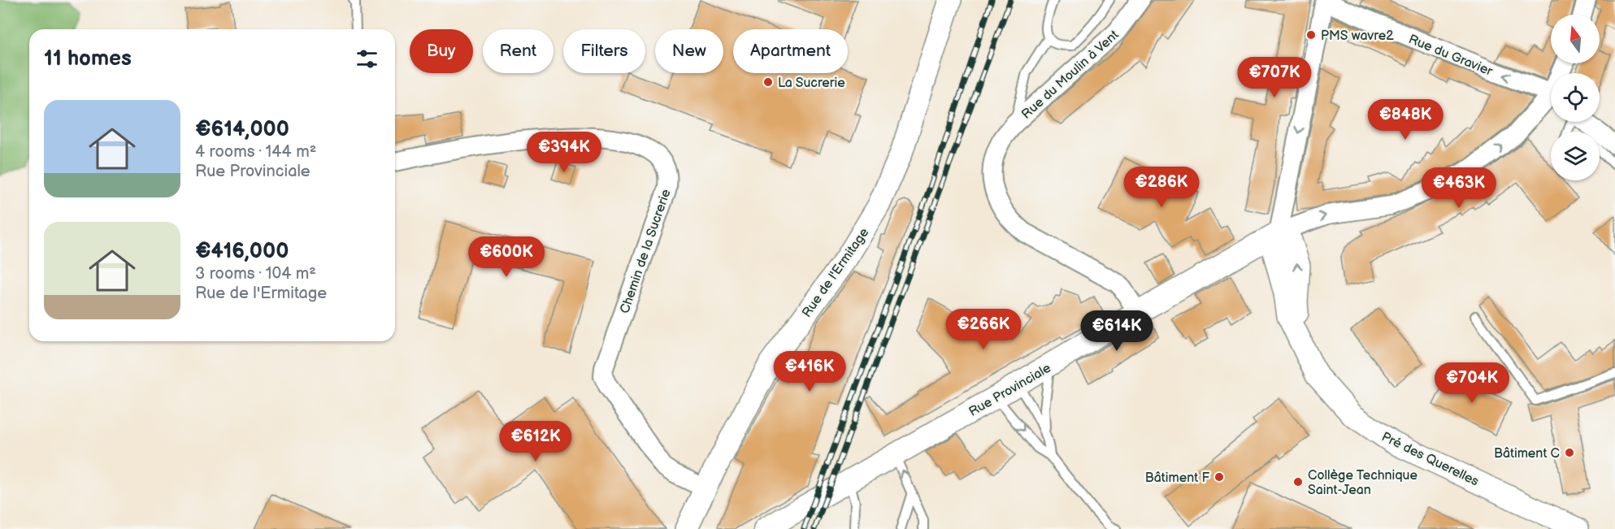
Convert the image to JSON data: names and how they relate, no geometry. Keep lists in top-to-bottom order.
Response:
{
  "streets": {
    "street": [
      "Rue du Gravier",
      "Rue du Moulin à Vent",
      "Chemin de la Sucrerie",
      "Rue de l'Ermitage",
      "Rue Provinciale",
      "Pré des Querelles"
    ]
  },
  "crossings": [
    ["Rue du Moulin à Vent", "Rue Provinciale"],
    ["Chemin de la Sucrerie", "Rue de l'Ermitage"],
    ["Rue Provinciale", "Pré des Querelles"]
  ],
  "one_way": ["Rue du Gravier"],
  "places": [
    "PMS wavre2",
    "La Sucrerie",
    "Bâtiment C",
    "Bâtiment F",
    "Collège Technique Saint-Jean"
  ],
  "north": "top",
  "page": {
    "chip": [
      "Buy",
      "Rent",
      "Filters",
      "New",
      "Apartment"
    ],
    "heading": "11 homes",
    "price": [
      "€707K",
      "€848K",
      "€394K",
      "€286K",
      "€463K",
      "€600K",
      "€266K",
      "€614K",
      "€416K",
      "€704K",
      "€612K"
    ],
    "list": [
      {
        "name": "€614,000",
        "note": "4 rooms · 144 m² · Rue Provinciale"
      },
      {
        "name": "€416,000",
        "note": "3 rooms · 104 m² · Rue de l'Ermitage"
      }
    ]
  }
}
